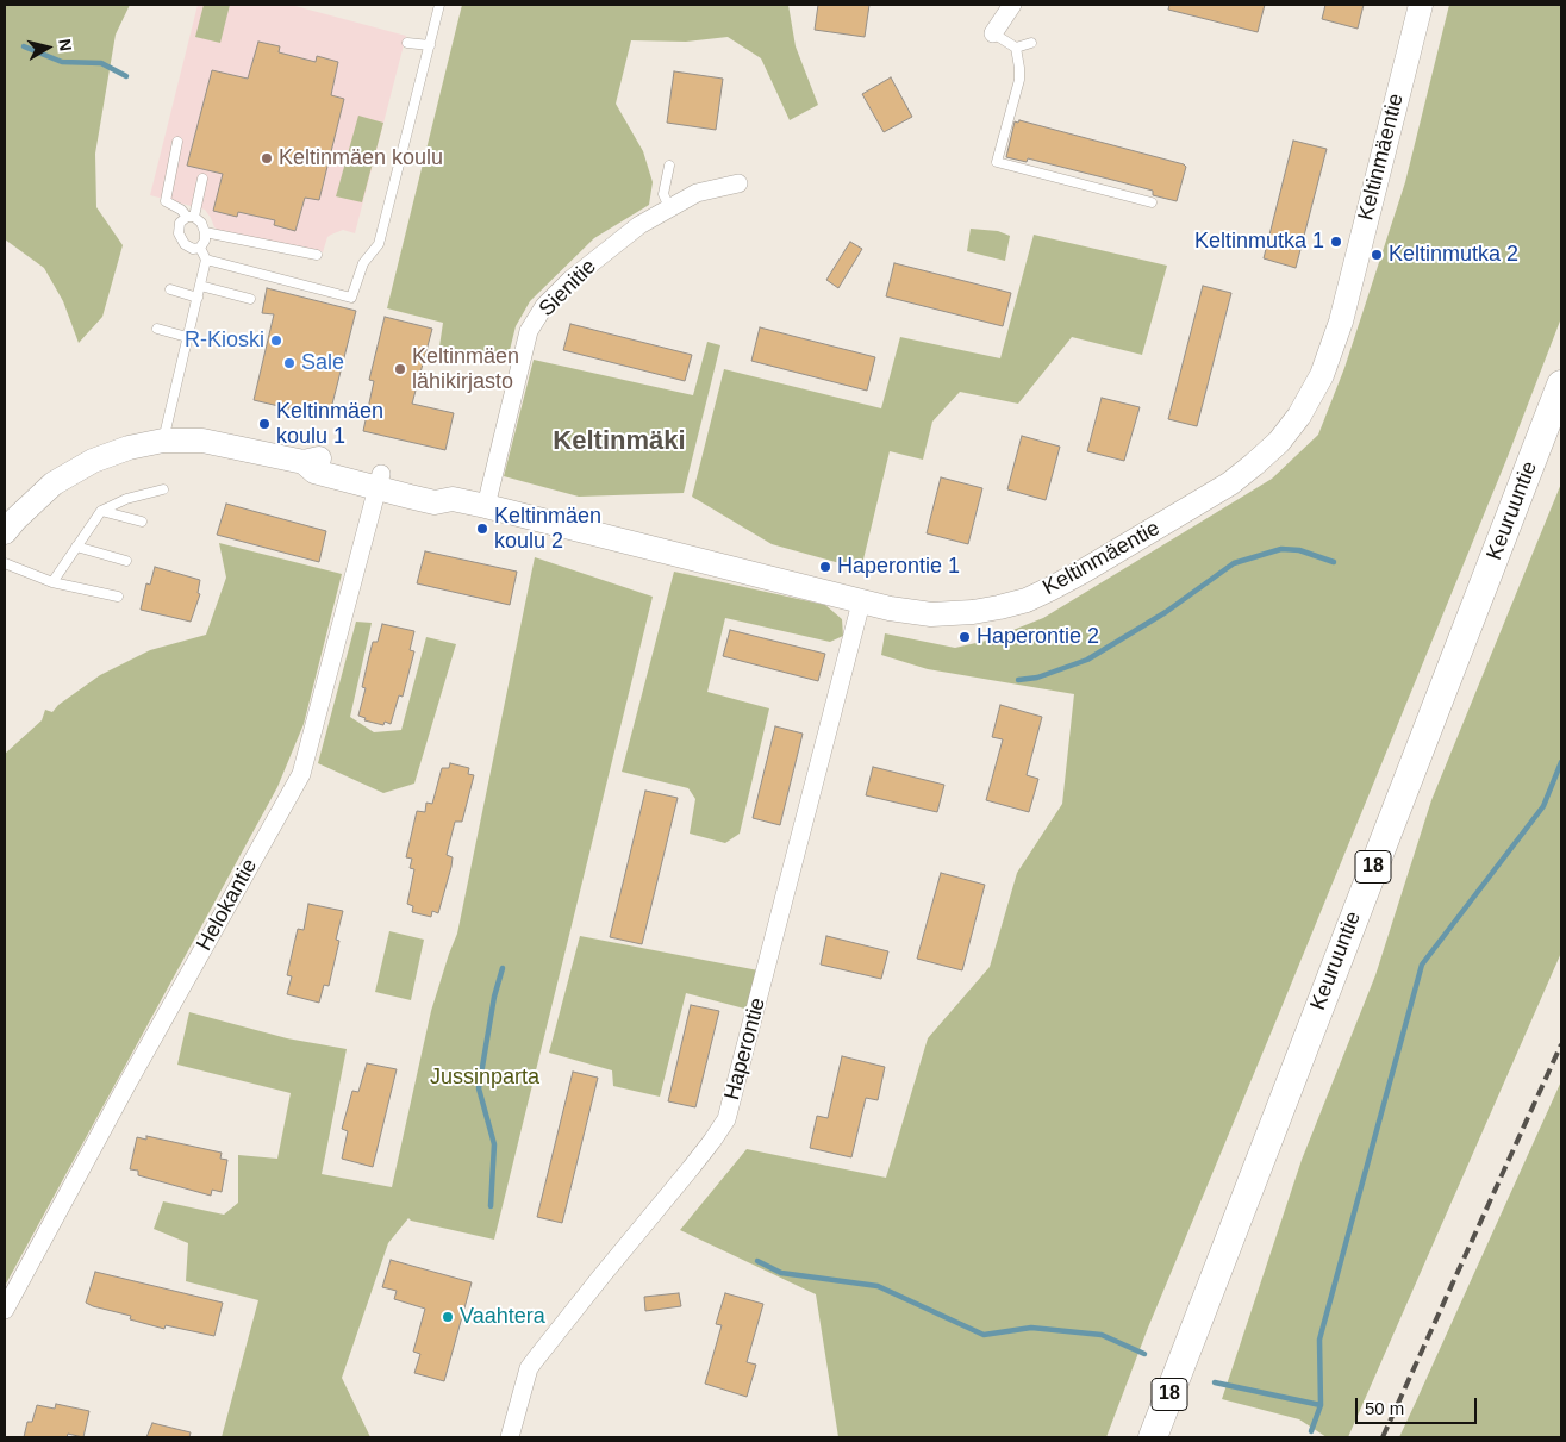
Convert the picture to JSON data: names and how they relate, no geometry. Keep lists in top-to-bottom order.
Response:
{
  "streets": {
    "highway": ["Keuruuntie", "18"],
    "main road": ["Keltinmäentie"],
    "street": ["Sienitie", "Helokantie", "Haperontie"]
  },
  "crossings": [
    ["Keltinmäentie", "Sienitie"],
    ["Keltinmäentie", "Helokantie"],
    ["Keltinmäentie", "Haperontie"]
  ],
  "districts": ["Keltinmäki"],
  "parks": ["Jussinparta"],
  "places": [
    "Keltinmäen koulu",
    "Keltinmutka 1",
    "Keltinmutka 2",
    "R-Kioski",
    "Sale",
    "Keltinmäen lähikirjasto",
    "Keltinmäen koulu 1",
    "Keltinmäen koulu 2",
    "Haperontie 1",
    "Haperontie 2",
    "Vaahtera"
  ],
  "scale_bar": "50 m",
  "north": "right"
}
